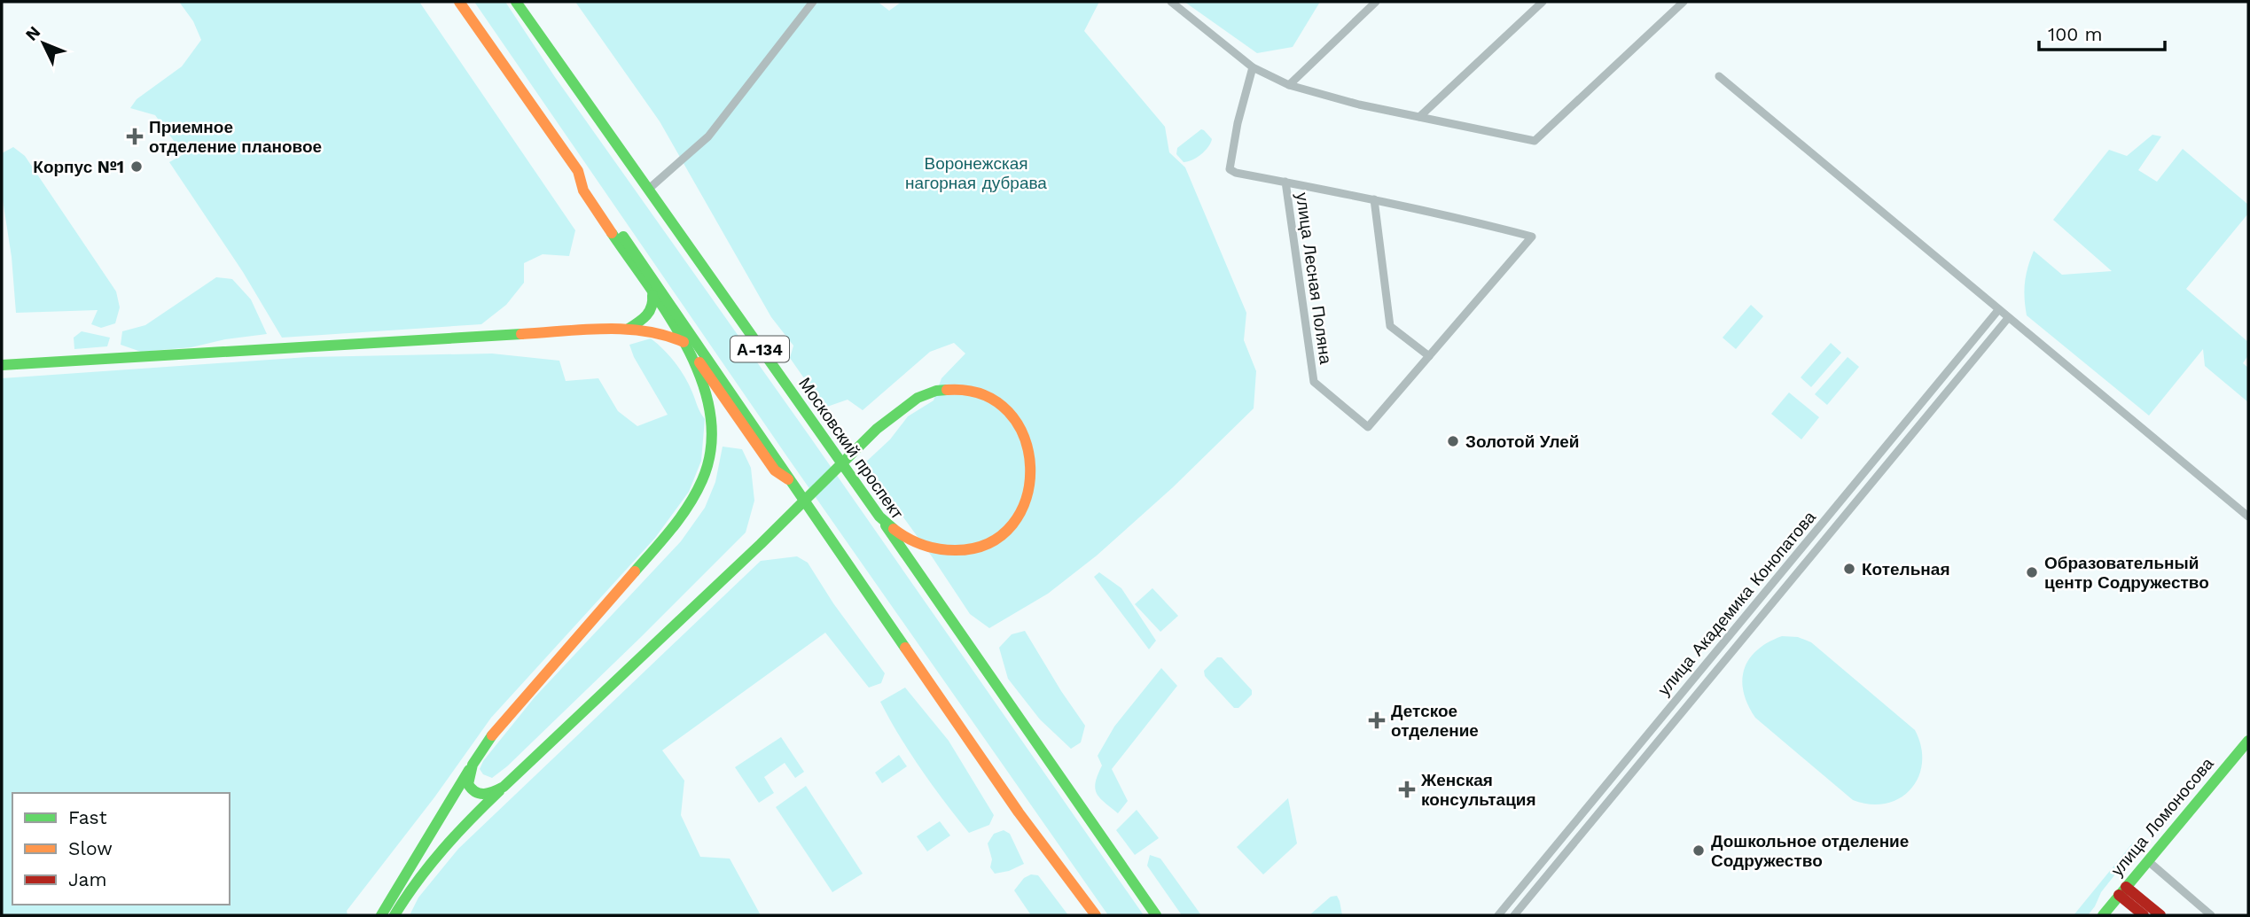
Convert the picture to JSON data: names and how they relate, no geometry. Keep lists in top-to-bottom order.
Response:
{
  "streets": {
    "main road": ["А-134", "Московский проспект", "улица Ломоносова"],
    "street": ["улица Лесная Поляна", "улица Академика Конопатова"]
  },
  "parks": ["Воронежская нагорная дубрава"],
  "places": {
    "health": ["Приемное отделение плановое", "Детское отделение", "Женская консультация"],
    "other": [
      "Корпус №1",
      "Золотой Улей",
      "Котельная",
      "Образовательный центр Содружество",
      "Дошкольное отделение Содружество"
    ]
  },
  "legend": ["Fast", "Slow", "Jam"],
  "scale_bar": "100 m",
  "north": "top left"
}
